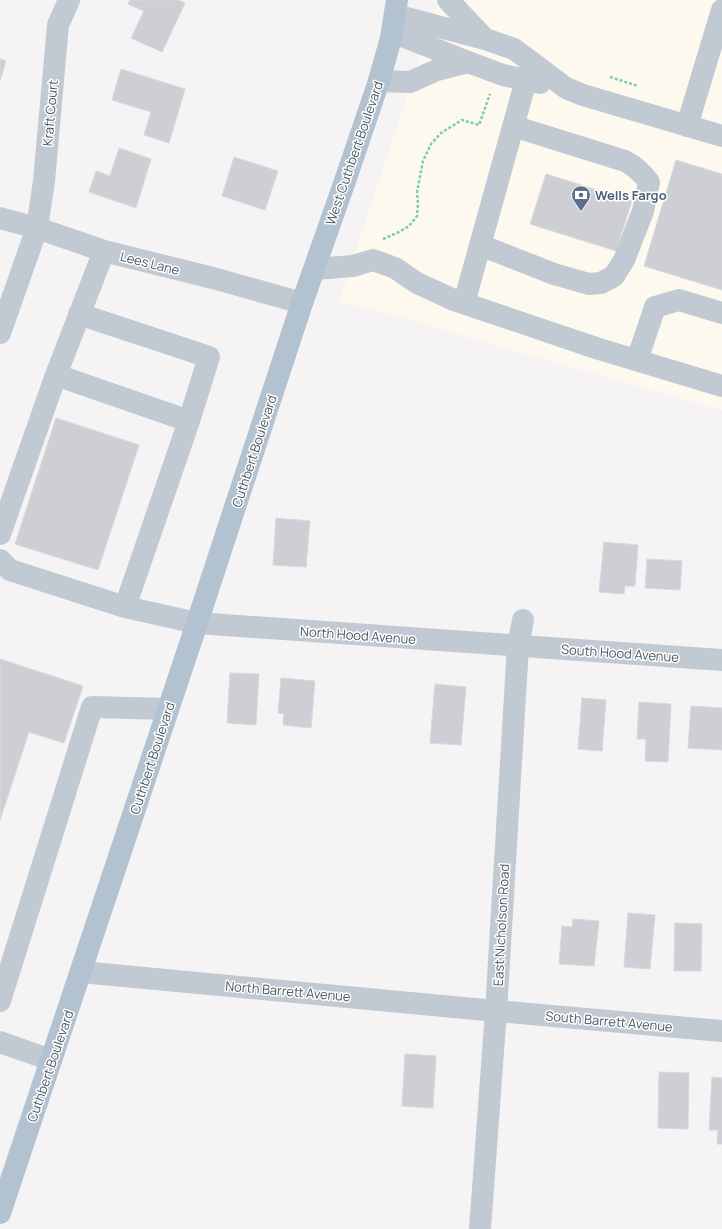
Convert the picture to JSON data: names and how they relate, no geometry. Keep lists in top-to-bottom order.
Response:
{
  "streets": {
    "main road": ["West Cuthbert Boulevard", "Cuthbert Boulevard"],
    "street": [
      "Kraft Court",
      "Lees Lane",
      "North Hood Avenue",
      "South Hood Avenue",
      "East Nicholson Road",
      "North Barrett Avenue",
      "South Barrett Avenue"
    ]
  },
  "crossings": [
    ["Kraft Court", "Lees Lane"],
    ["West Cuthbert Boulevard", "Lees Lane"],
    ["West Cuthbert Boulevard", "Cuthbert Boulevard"],
    ["Lees Lane", "Cuthbert Boulevard"],
    ["Cuthbert Boulevard", "North Hood Avenue"],
    ["Cuthbert Boulevard", "North Barrett Avenue"],
    ["North Hood Avenue", "South Hood Avenue"],
    ["North Hood Avenue", "East Nicholson Road"],
    ["South Hood Avenue", "East Nicholson Road"],
    ["East Nicholson Road", "North Barrett Avenue"],
    ["East Nicholson Road", "South Barrett Avenue"],
    ["North Barrett Avenue", "South Barrett Avenue"]
  ],
  "places": {
    "bank": ["Wells Fargo"]
  }
}
